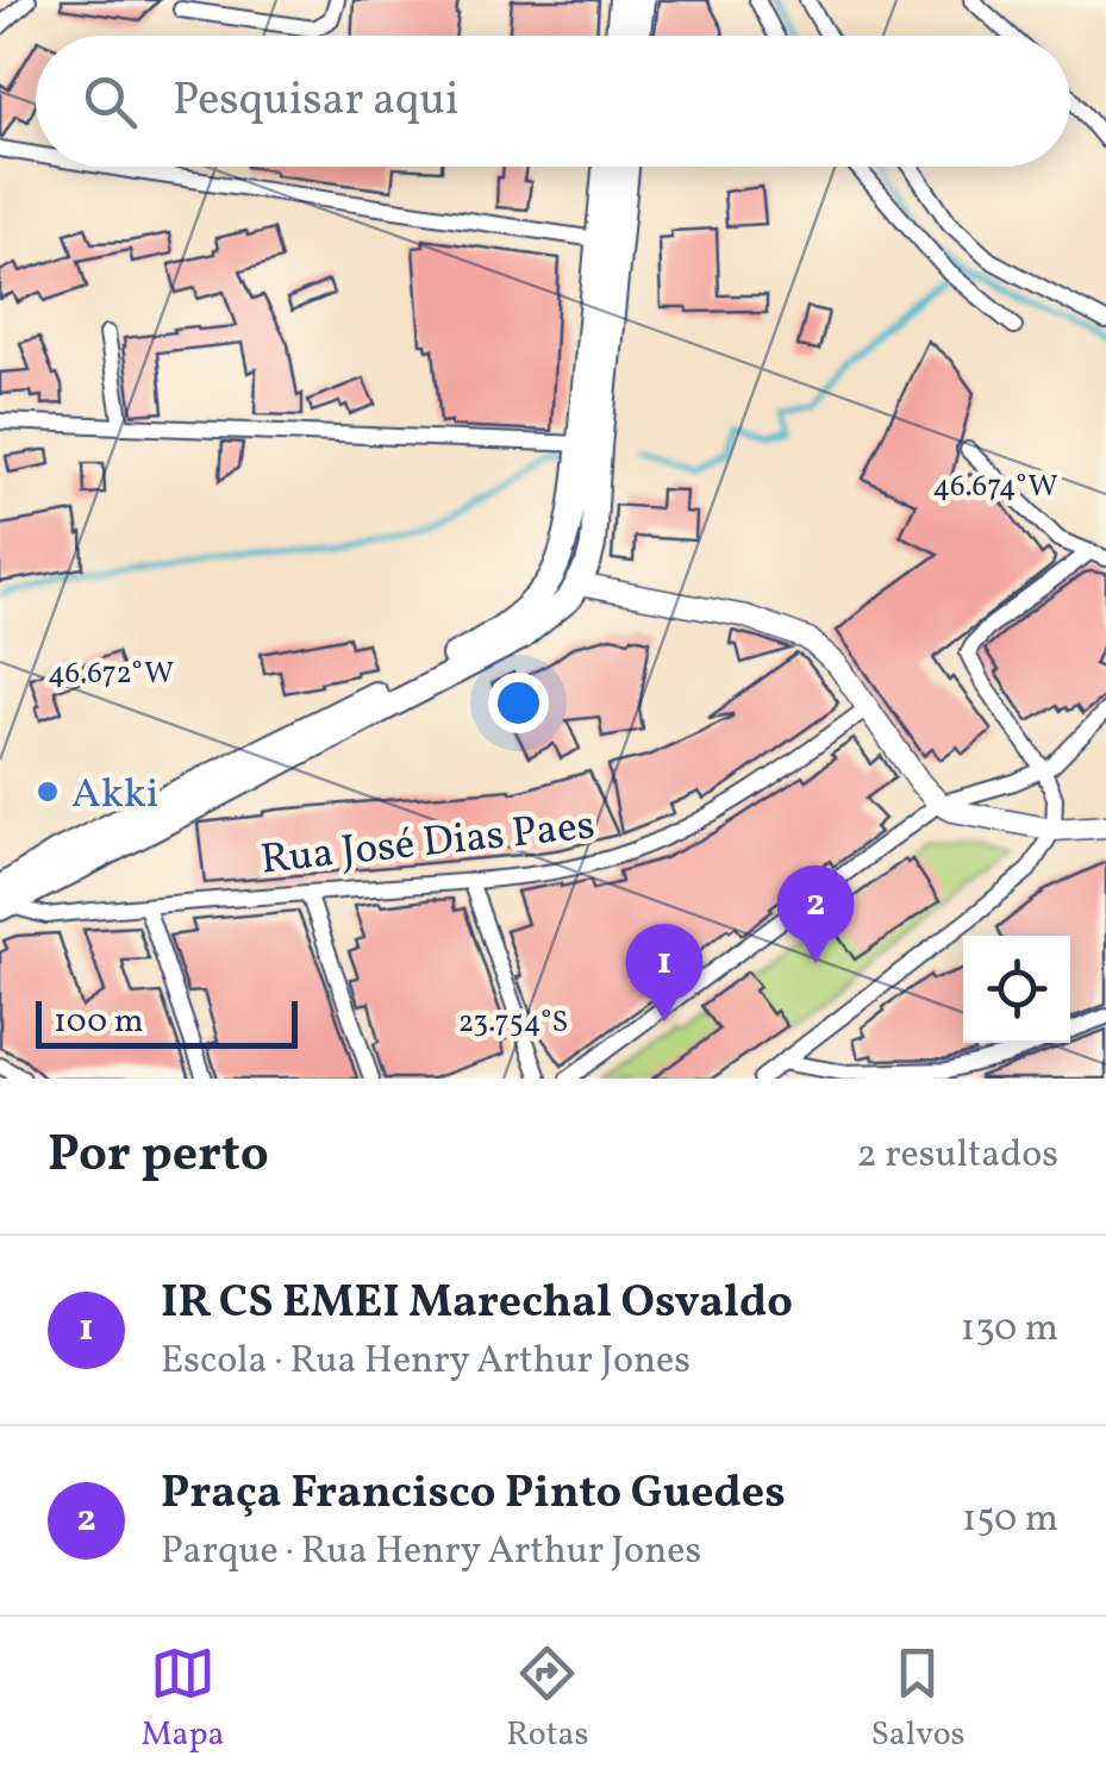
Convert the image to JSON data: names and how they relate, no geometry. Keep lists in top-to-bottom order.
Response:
{
  "streets": {
    "street": ["Rua José Dias Paes"]
  },
  "places": ["Akki"],
  "scale_bar": "100 m",
  "page": {
    "search": "Pesquisar aqui",
    "pins": ["2", "1"],
    "scale": "100 m",
    "heading": ["Por perto", "2 resultados"],
    "list": [
      {
        "mark": "1",
        "name": "IR CS EMEI Marechal Osvaldo",
        "note": "Escola · Rua Henry Arthur Jones",
        "value": "130 m"
      },
      {
        "mark": "2",
        "name": "Praça Francisco Pinto Guedes",
        "note": "Parque · Rua Henry Arthur Jones",
        "value": "150 m"
      }
    ],
    "nav": ["Mapa", "Rotas", "Salvos"]
  },
  "coordinates": ["46.674°W", "46.672°W", "23.754°S"]
}
